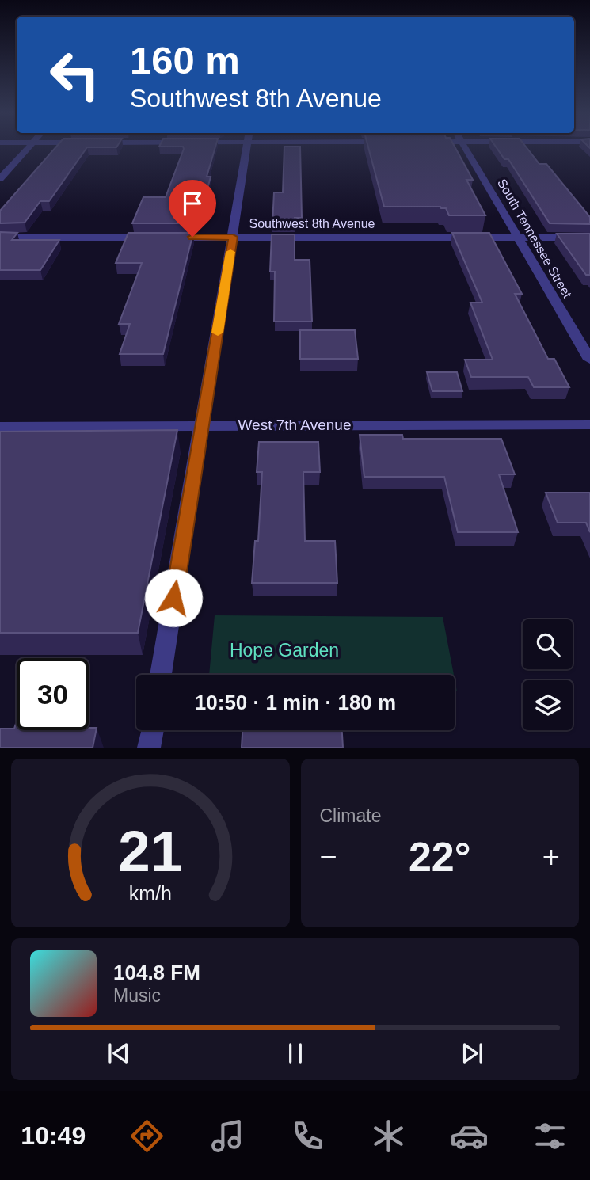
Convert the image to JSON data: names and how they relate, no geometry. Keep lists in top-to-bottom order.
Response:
{
  "streets": {
    "street": ["Southwest 8th Avenue", "South Tennessee Street", "West 7th Avenue"]
  },
  "crossings": [
    ["Southwest 8th Avenue", "South Tennessee Street"]
  ],
  "parks": ["Hope Garden"],
  "page": {
    "turn": ["160 m", "Southwest 8th Avenue"],
    "limit": "30",
    "trip": "10:50 · 1 min · 180 m",
    "tile": "Climate",
    "heat": ["−", "22°", "+"],
    "song": ["104.8 FM", "Music"],
    "tabs": "10:49",
    "gauge": ["21", "km/h"]
  }
}
